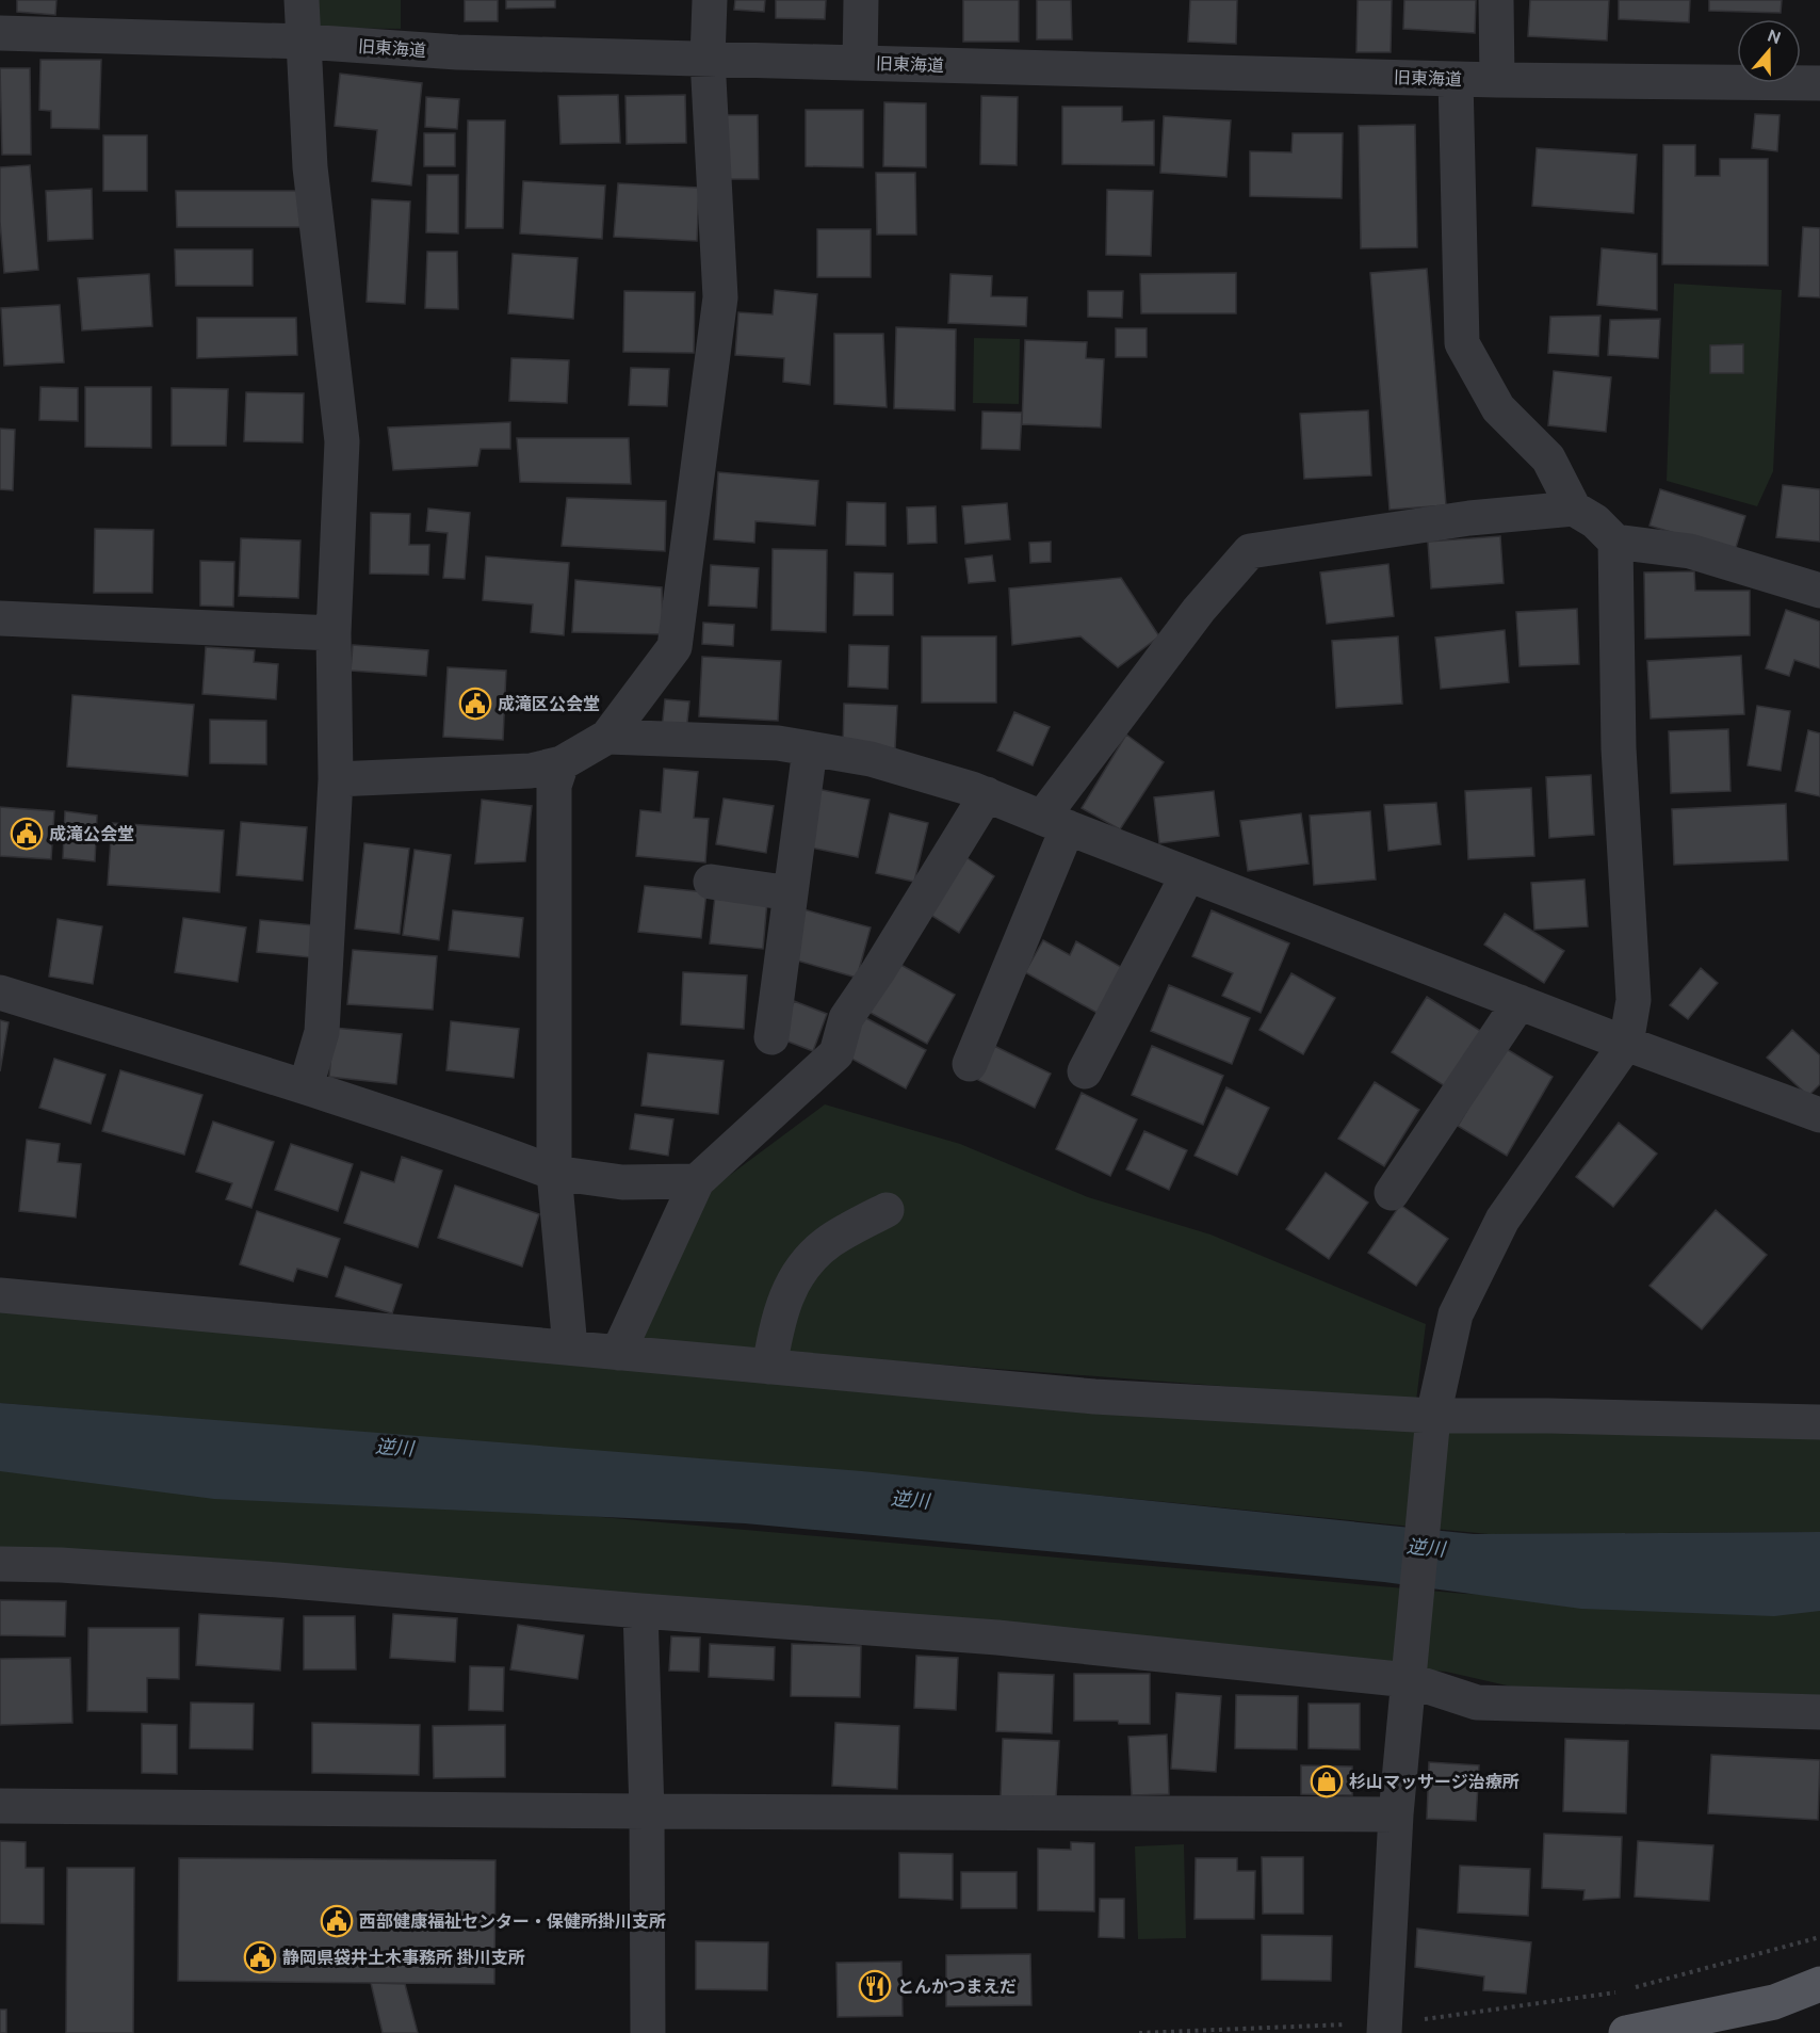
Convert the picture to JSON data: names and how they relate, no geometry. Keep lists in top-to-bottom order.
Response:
{
  "streets": {
    "street": ["旧東海道"]
  },
  "water": ["逆川"],
  "places": {
    "public building": [
      "成滝区公会堂",
      "成滝公会堂",
      "西部健康福祉センター・保健所掛川支所",
      "静岡県袋井土木事務所 掛川支所"
    ],
    "shop": ["杉山マッサージ治療所"],
    "restaurant": ["とんかつまえだ"]
  },
  "north": "top"
}
